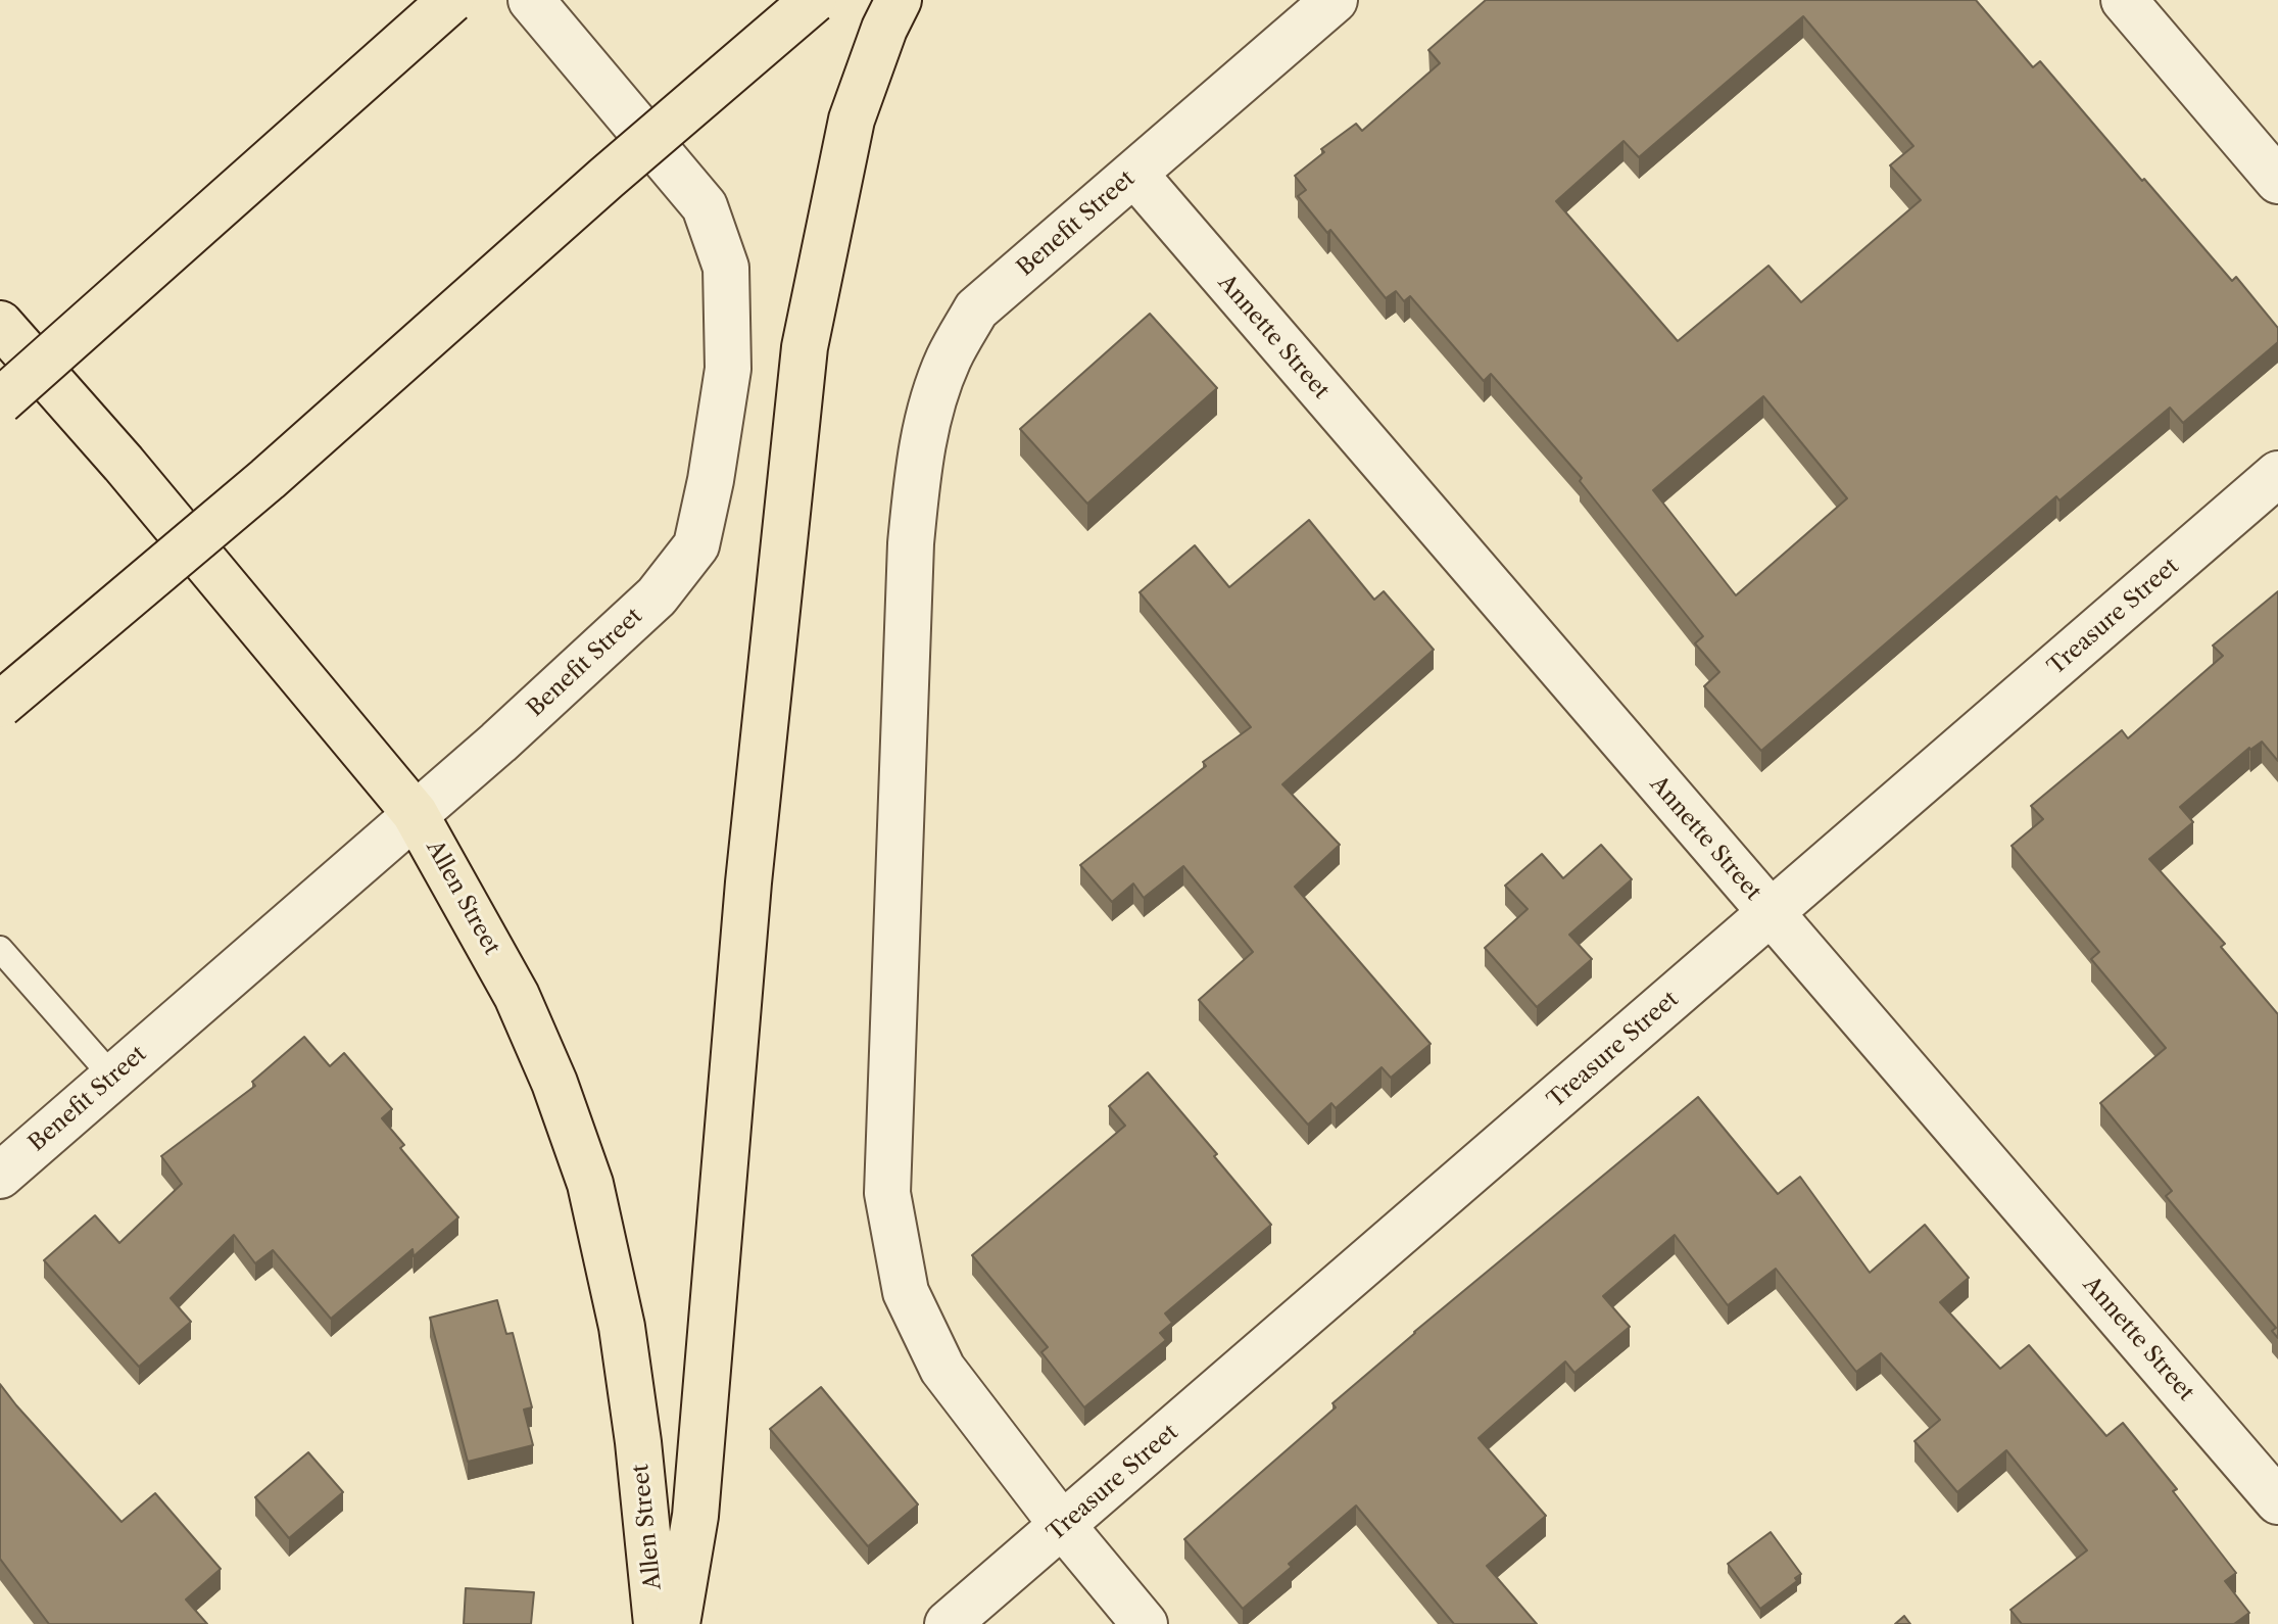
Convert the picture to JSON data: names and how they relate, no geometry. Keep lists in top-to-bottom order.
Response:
{
  "streets": {
    "main road": ["Allen Street"],
    "street": ["Benefit Street", "Annette Street", "Treasure Street"]
  },
  "crossings": [
    ["Benefit Street", "Annette Street"],
    ["Benefit Street", "Treasure Street"],
    ["Benefit Street", "Allen Street"],
    ["Annette Street", "Treasure Street"]
  ]
}
